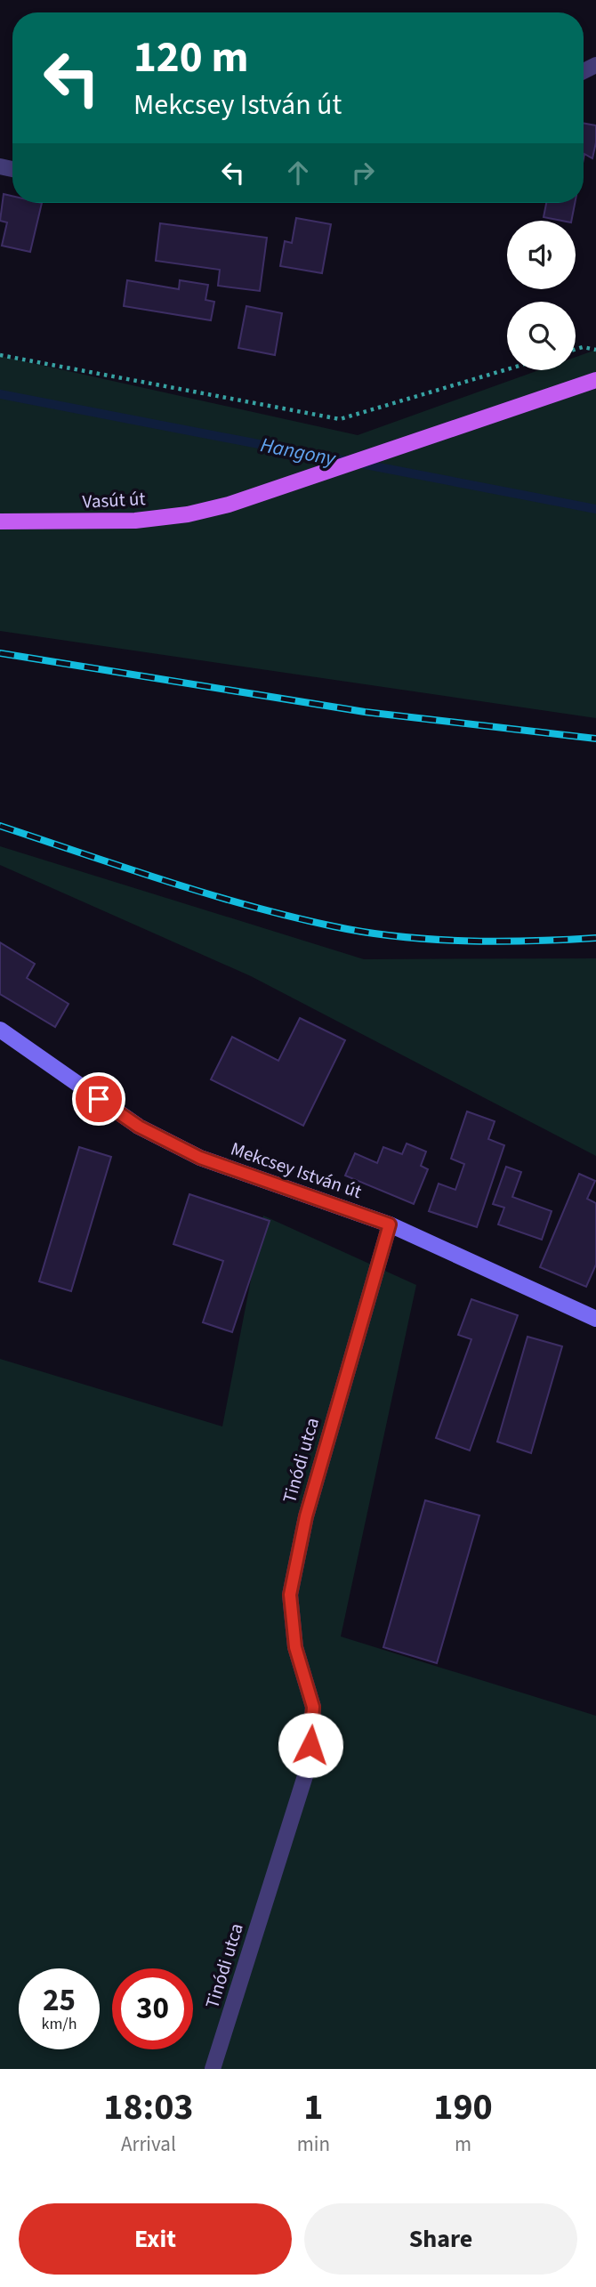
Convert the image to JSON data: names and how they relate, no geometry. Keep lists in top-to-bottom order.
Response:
{
  "streets": {
    "main road": ["Vasút út"],
    "street": ["Mekcsey István út", "Tinódi utca"]
  },
  "crossings": [
    ["Mekcsey István út", "Tinódi utca"]
  ],
  "water": ["Hangony"],
  "page": {
    "turn": ["120 m", "Mekcsey István út"],
    "speed": "25 km/h",
    "limit": "30",
    "eta": [
      "18:03",
      "Arrival",
      "1",
      "min",
      "190",
      "m"
    ],
    "buttons": ["Exit", "Share"]
  }
}
